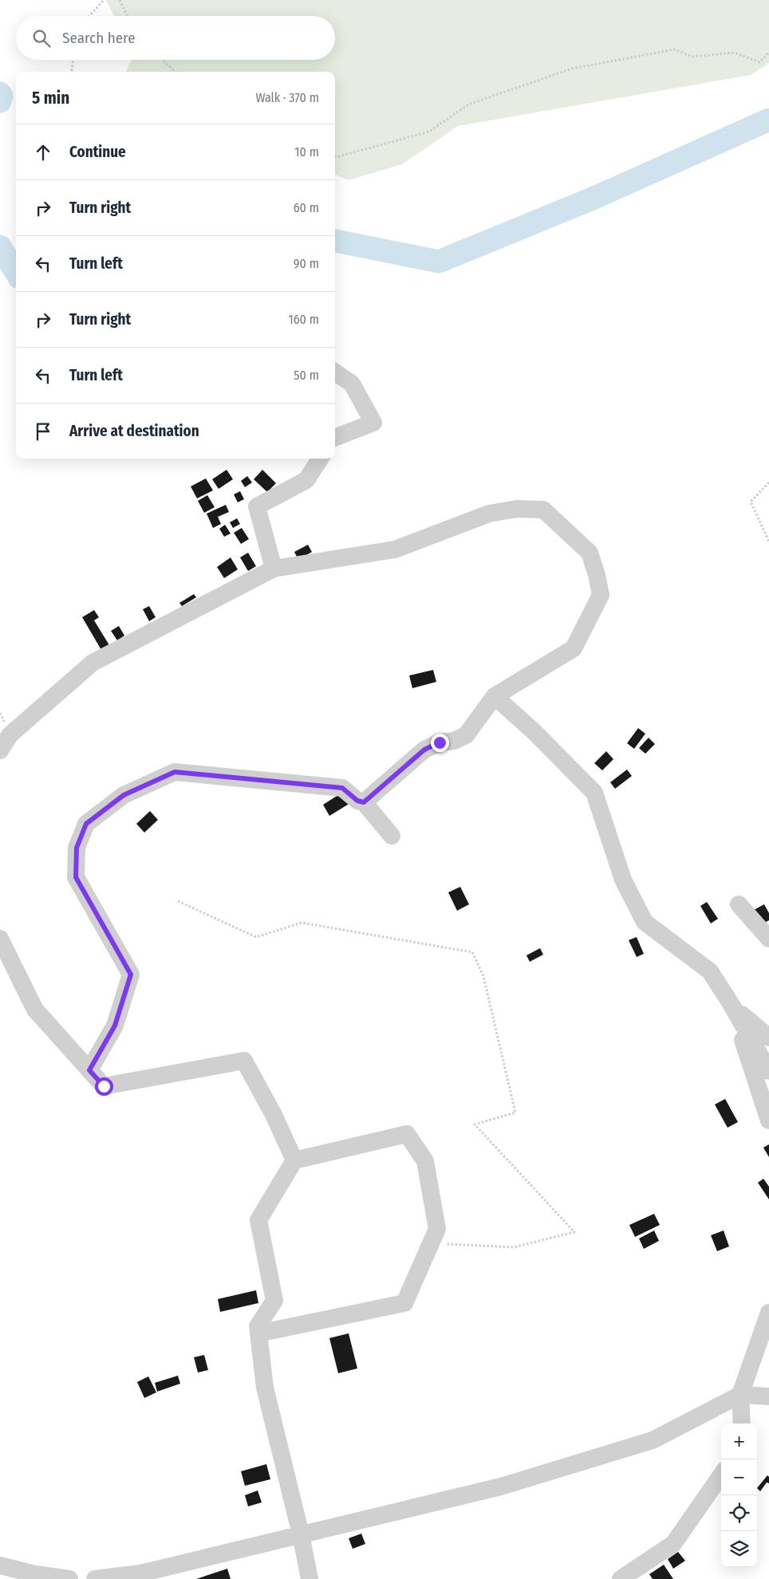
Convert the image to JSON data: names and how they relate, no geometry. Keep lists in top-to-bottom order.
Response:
{
  "page": {
    "search": "Search here",
    "heading": ["5 min", "Walk · 370 m"],
    "list": [
      ["Continue", "10 m"],
      ["Turn right", "60 m"],
      ["Turn left", "90 m"],
      ["Turn right", "160 m"],
      ["Turn left", "50 m"],
      "Arrive at destination"
    ],
    "map_buttons": ["+", "−"]
  }
}
